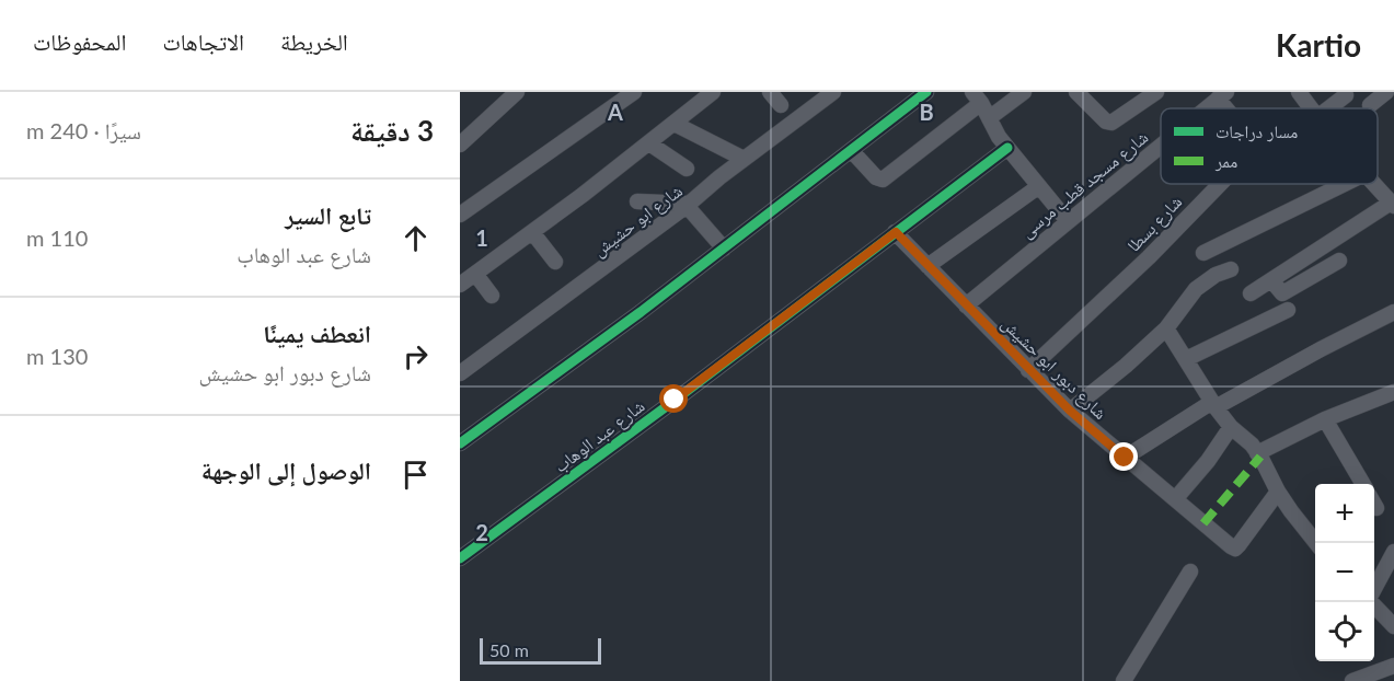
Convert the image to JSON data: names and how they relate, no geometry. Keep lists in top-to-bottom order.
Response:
{
  "streets": {
    "street": [
      "شارع مسجد قطب مرسى",
      "شارع ابو حشيش",
      "شارع بسطا",
      "شارع دبور ابو حشيش",
      "شارع عبد الوهاب"
    ]
  },
  "crossings": [
    ["شارع مسجد قطب مرسى", "شارع دبور ابو حشيش"],
    ["شارع بسطا", "شارع دبور ابو حشيش"],
    ["شارع دبور ابو حشيش", "شارع عبد الوهاب"]
  ],
  "legend": ["مسار دراجات", "ممر"],
  "scale_bar": "50 m",
  "page": {
    "header": "Kartio",
    "nav": ["الخريطة", "الاتجاهات", "المحفوظات"],
    "heading": ["3 دقيقة", "سيرًا · 240 m"],
    "list": [
      ["تابع السير", "شارع عبد الوهاب", "110 m"],
      ["انعطف يمينًا", "شارع دبور ابو حشيش", "130 m"],
      "الوصول إلى الوجهة"
    ],
    "map_buttons": ["+", "−"],
    "scale": "50 m"
  },
  "grid": {
    "columns": ["A", "B"],
    "rows": ["1", "2"]
  }
}
